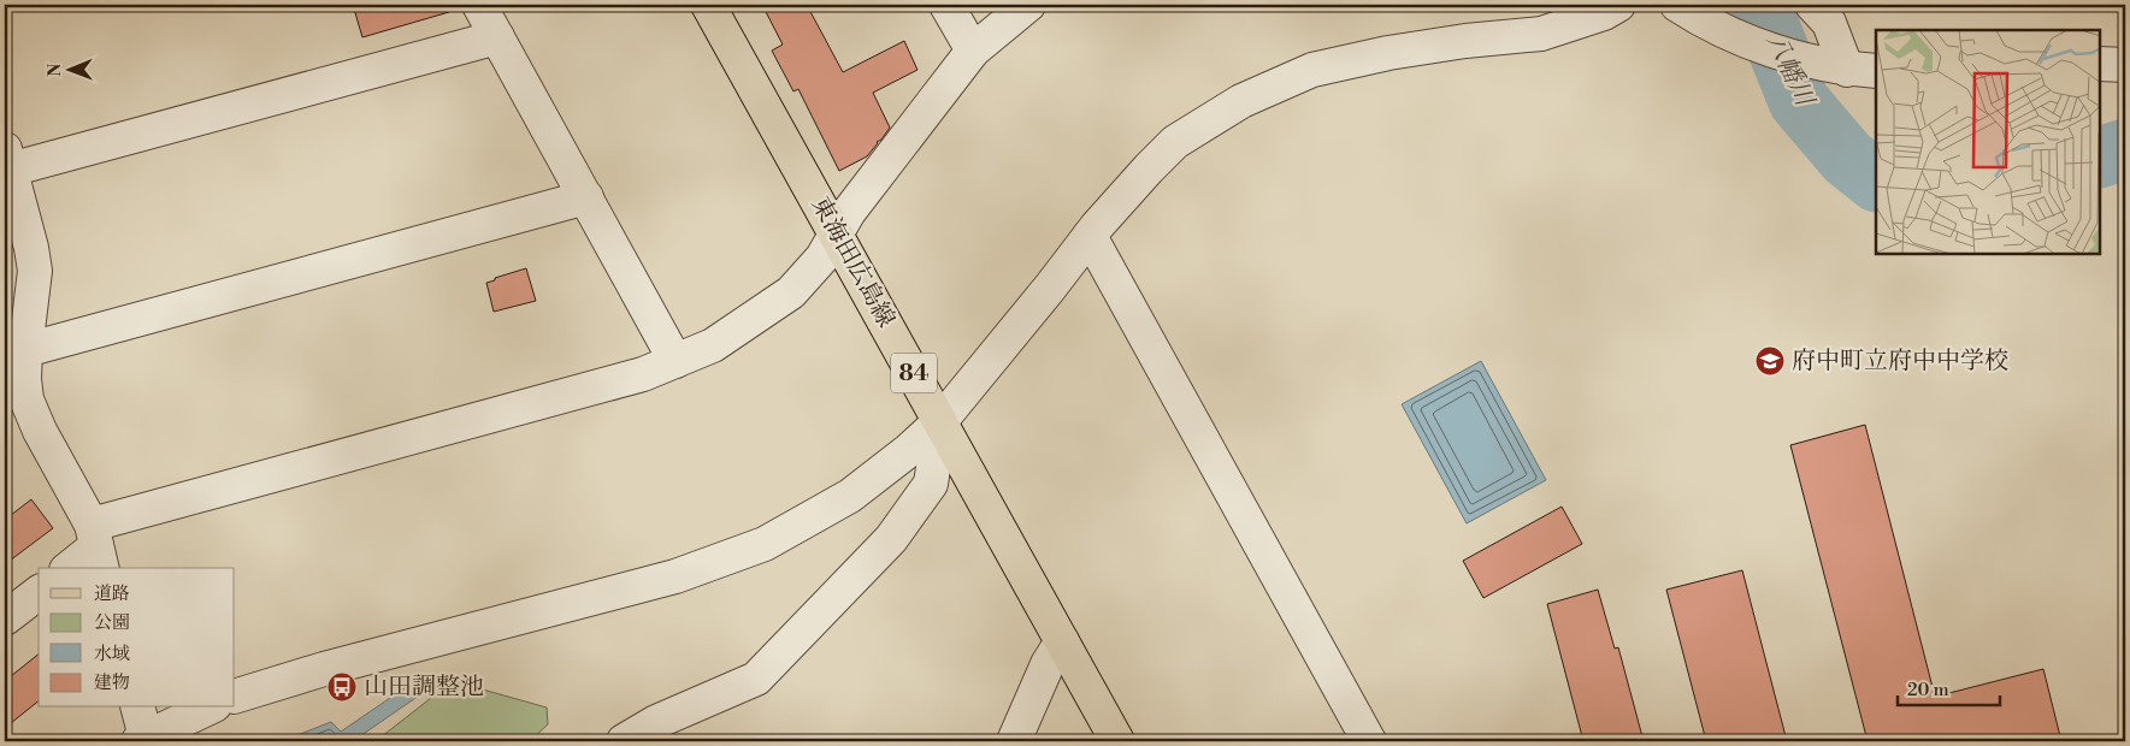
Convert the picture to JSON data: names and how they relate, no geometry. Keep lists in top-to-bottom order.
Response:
{
  "streets": {
    "main road": ["東海田広島線", "84"]
  },
  "water": ["八幡川"],
  "places": {
    "school or university": ["府中町立府中中学校"],
    "bus stop": ["山田調整池"]
  },
  "legend": [
    "道路",
    "公園",
    "水域",
    "建物"
  ],
  "scale_bar": "20 m",
  "north": "left"
}
